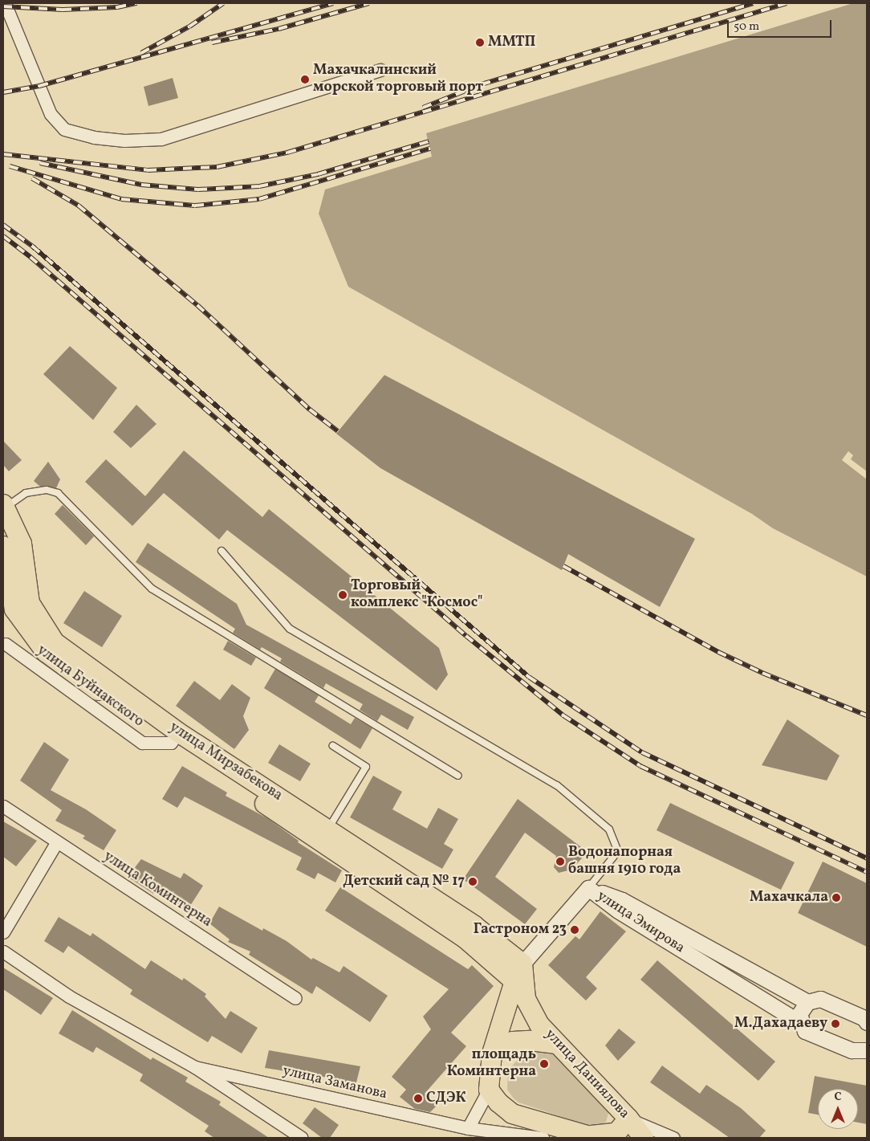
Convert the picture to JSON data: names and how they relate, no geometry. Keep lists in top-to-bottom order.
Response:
{
  "streets": {
    "main road": ["улица Мирзабекова", "улица Даниялова"],
    "street": [
      "улица Буйнакского",
      "улица Коминтерна",
      "улица Эмирова",
      "улица Заманова"
    ]
  },
  "crossings": [
    ["улица Буйнакского", "улица Мирзабекова"],
    ["улица Мирзабекова", "улица Даниялова"]
  ],
  "places": [
    "ММТП",
    "Махачкалинский морской торговый порт",
    "Торговый комплекс \"Космос\"",
    "Водонапорная башня 1910 года",
    "Детский сад № 17",
    "Махачкала",
    "Гастроном 23",
    "М.Дахадаеву",
    "площадь Коминтерна",
    "СДЭК"
  ],
  "scale_bar": "50 m",
  "north": "top"
}
